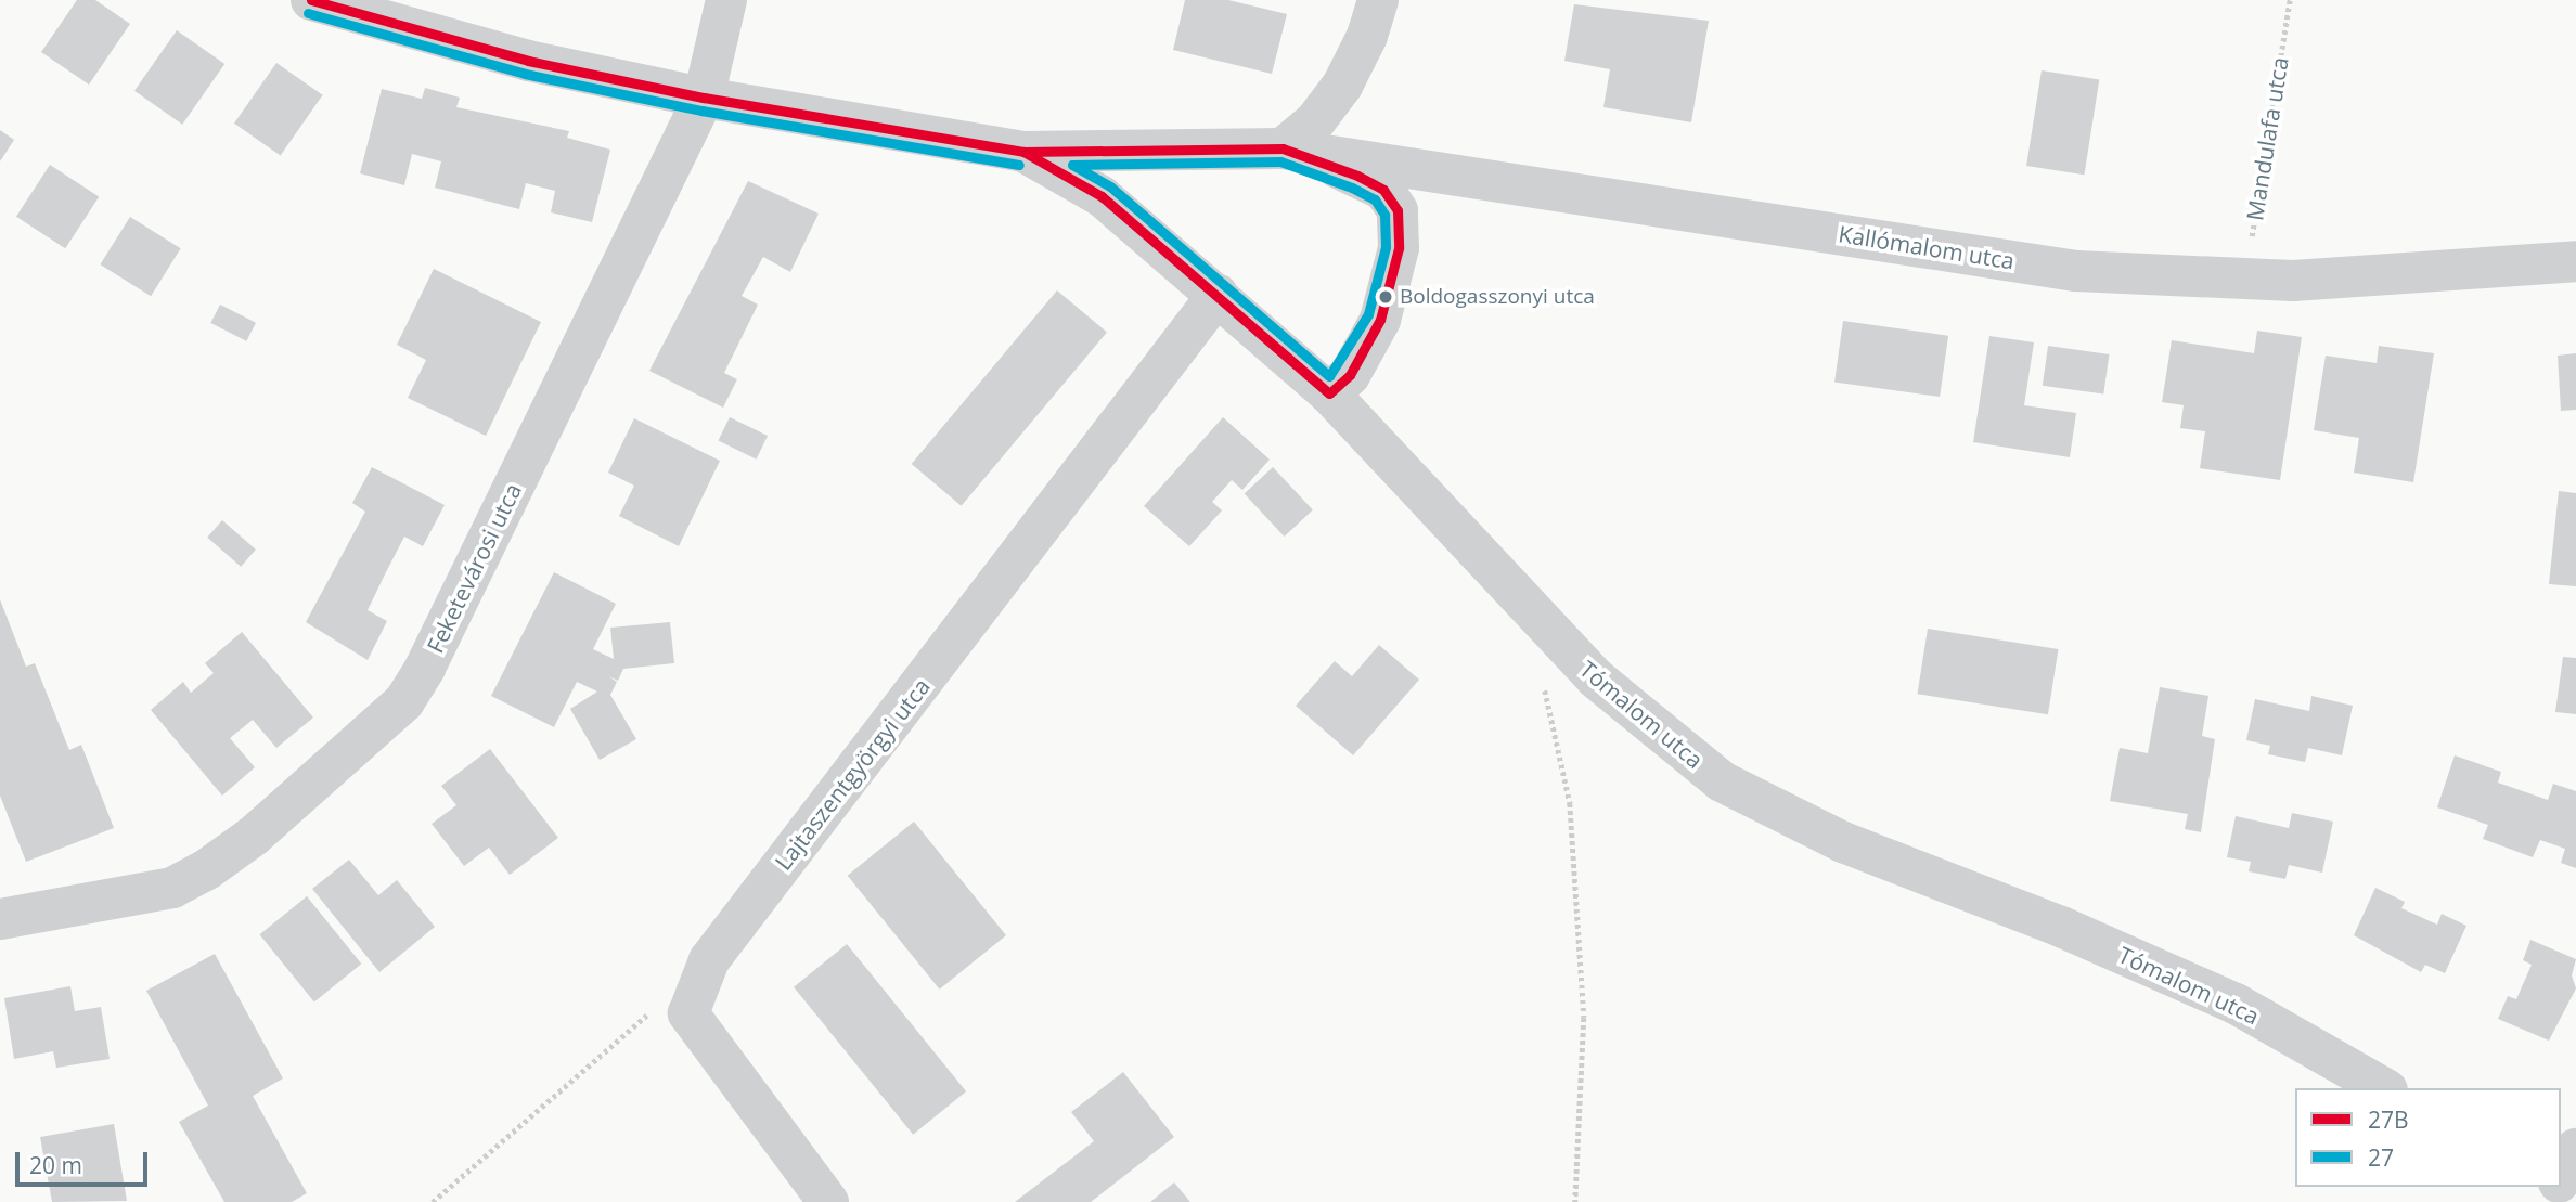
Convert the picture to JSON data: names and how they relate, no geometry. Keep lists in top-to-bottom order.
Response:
{
  "streets": {
    "street": [
      "Kallómalom utca",
      "Feketevárosi utca",
      "Tómalom utca",
      "Lajtaszentgyörgyi utca"
    ],
    "path": ["Mandulafa utca"]
  },
  "crossings": [
    ["Mandulafa utca", "Kallómalom utca"],
    ["Kallómalom utca", "Tómalom utca"],
    ["Feketevárosi utca", "Tómalom utca"],
    ["Tómalom utca", "Lajtaszentgyörgyi utca"]
  ],
  "places": ["Boldogasszonyi utca"],
  "lines": ["transit line 27B", "transit line 27"],
  "legend": ["27B", "27"],
  "scale_bar": "20 m"
}
